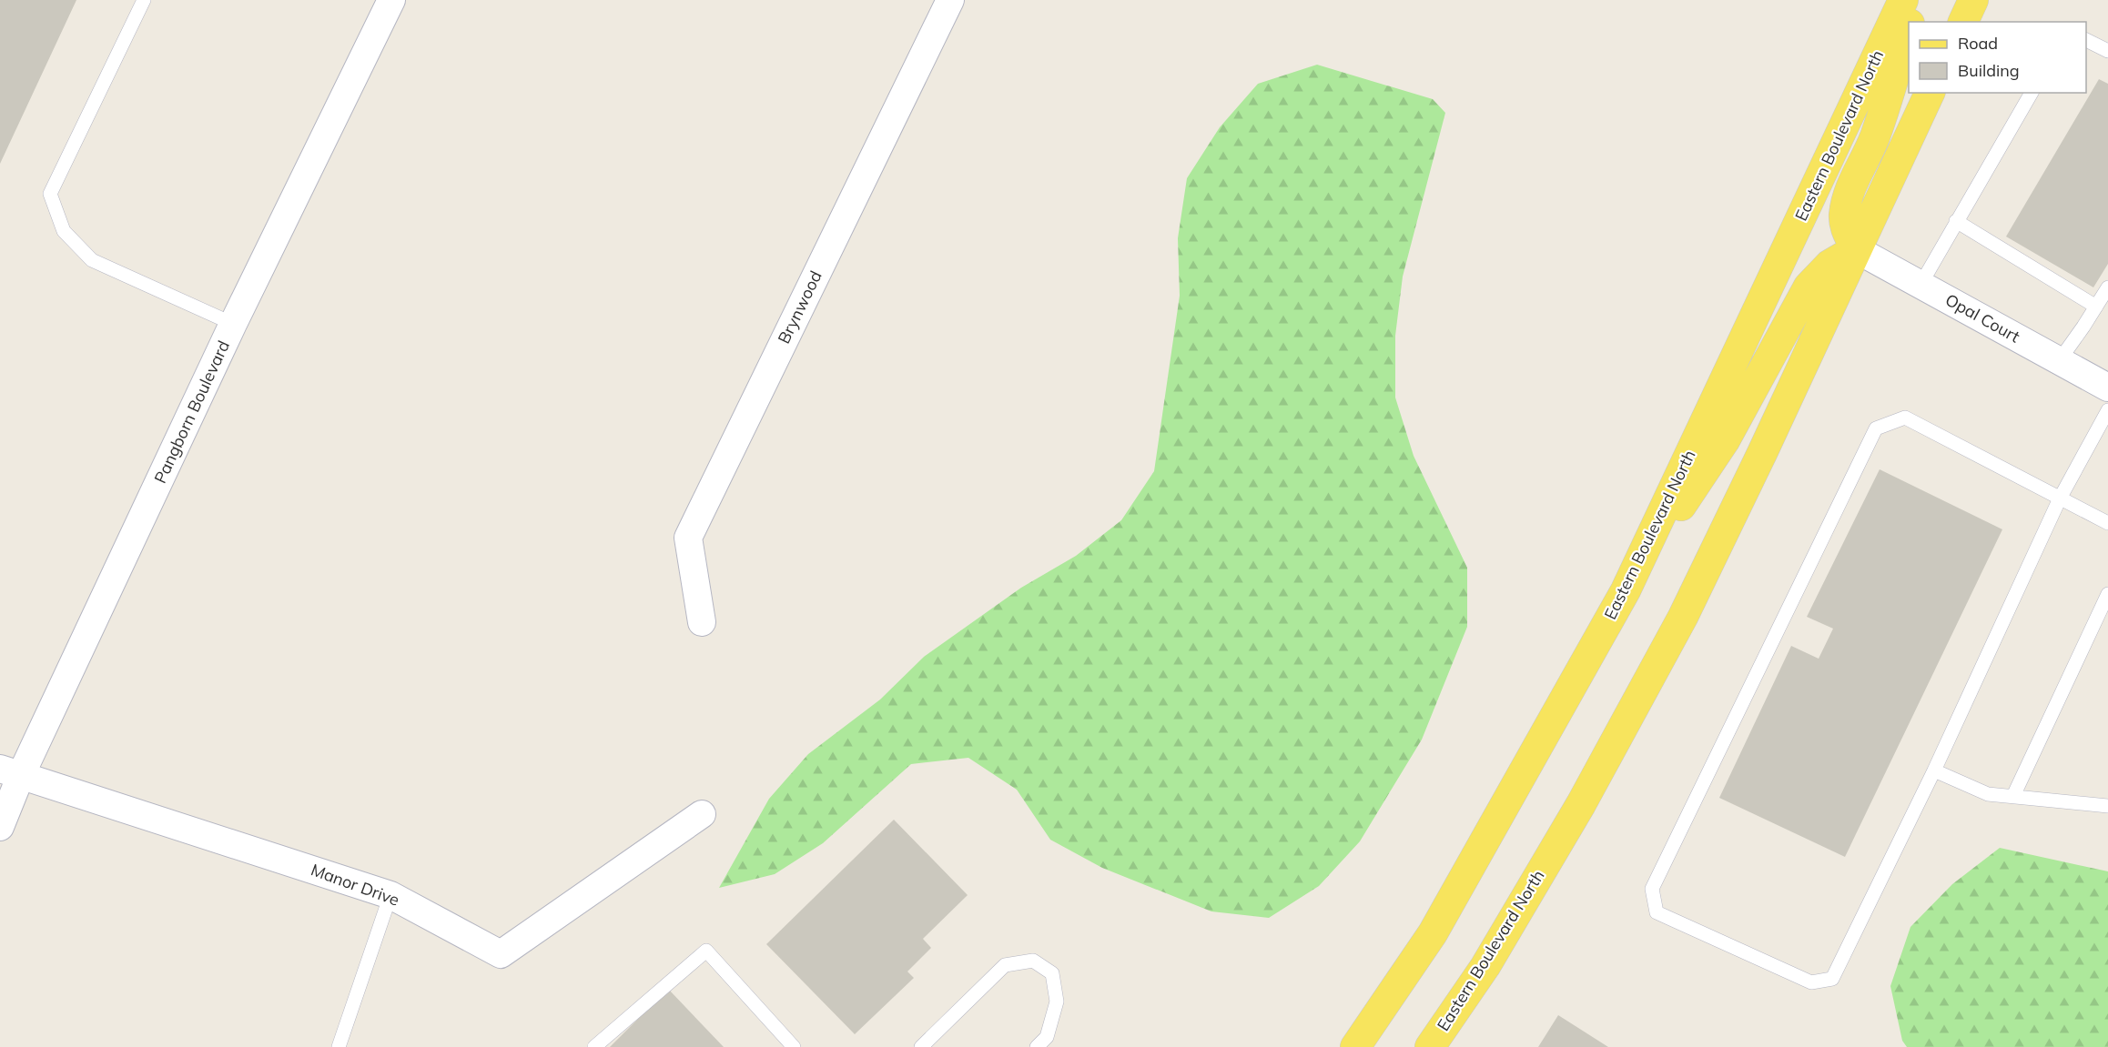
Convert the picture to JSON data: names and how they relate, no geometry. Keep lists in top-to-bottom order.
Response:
{
  "streets": {
    "main road": ["Eastern Boulevard North"],
    "street": [
      "Brynwood",
      "Opal Court",
      "Pangborn Boulevard",
      "Manor Drive"
    ]
  },
  "crossings": [
    ["Eastern Boulevard North", "Opal Court"],
    ["Pangborn Boulevard", "Manor Drive"]
  ],
  "legend": ["Road", "Building"]
}
